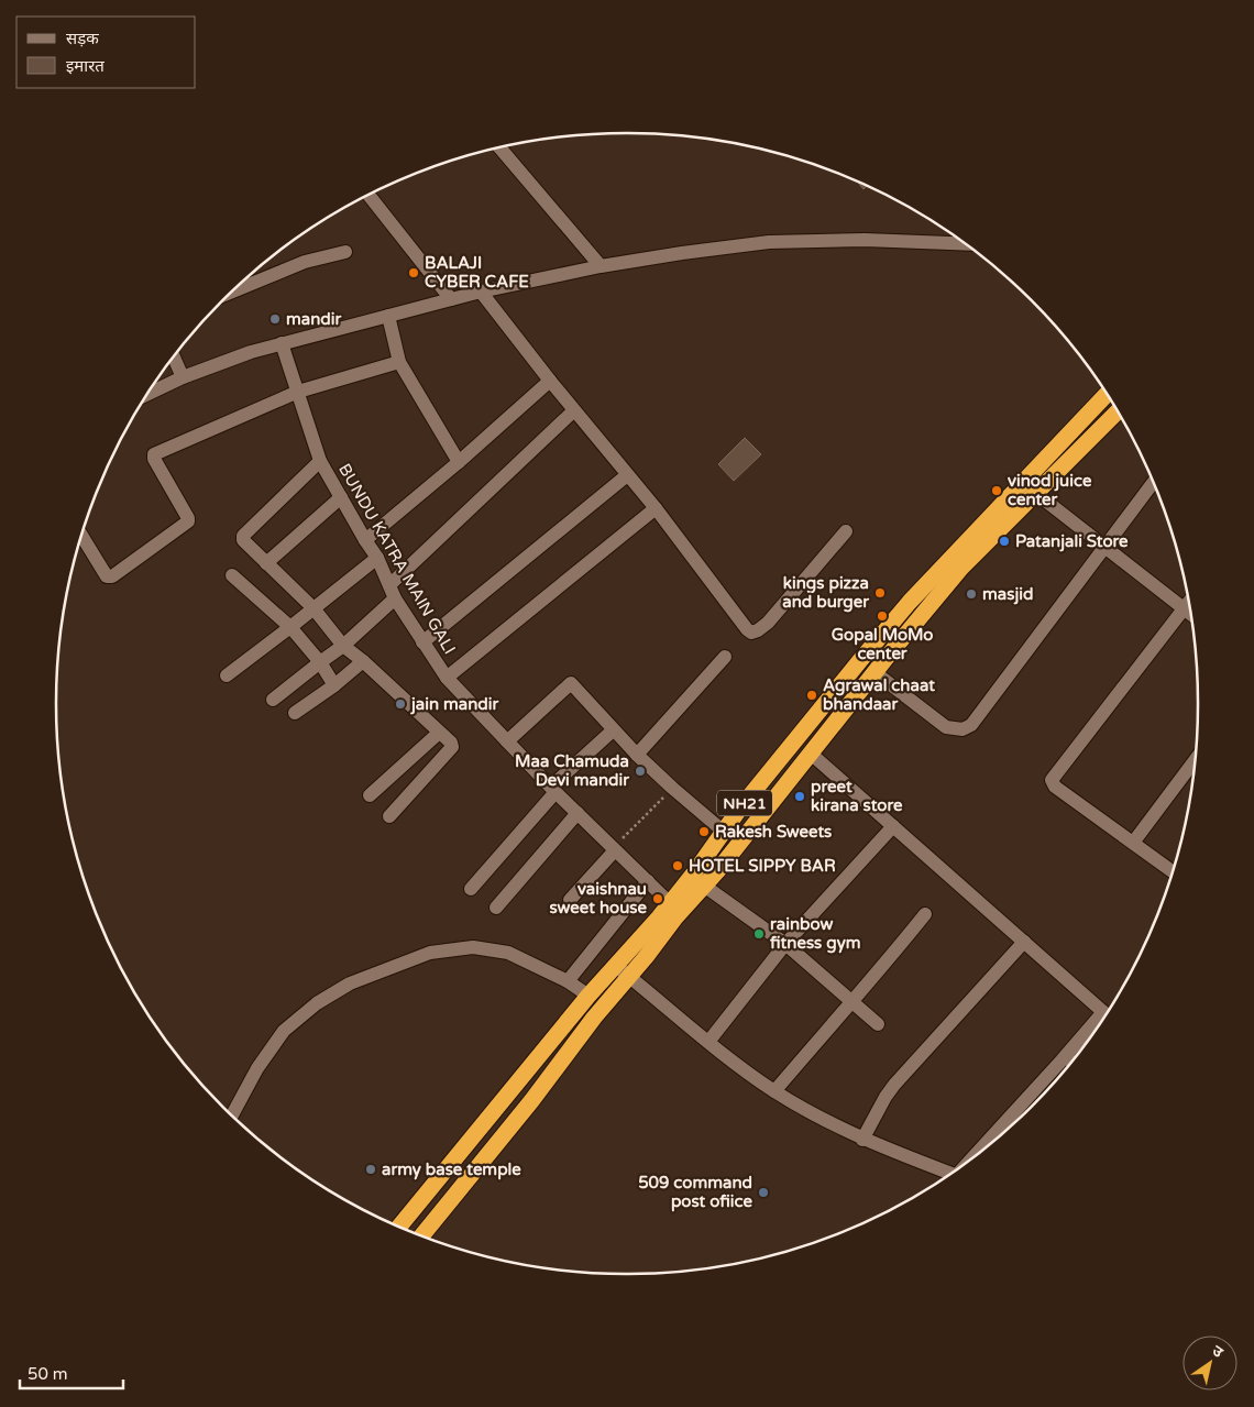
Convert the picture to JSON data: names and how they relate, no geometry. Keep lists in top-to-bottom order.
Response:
{
  "streets": {
    "highway": ["NH21"],
    "street": ["BUNDU KATRA MAIN GALI"]
  },
  "crossings": [
    ["BUNDU KATRA MAIN GALI", "NH21"]
  ],
  "places": [
    "BALAJI CYBER CAFE",
    "mandir",
    "vinod juice center",
    "Patanjali Store",
    "kings pizza and burger",
    "masjid",
    "Gopal MoMo center",
    "Agrawal chaat bhandaar",
    "jain mandir",
    "Maa Chamuda Devi mandir",
    "preet kirana store",
    "Rakesh Sweets",
    "HOTEL SIPPY BAR",
    "vaishnau sweet house",
    "rainbow fitness gym",
    "army base temple",
    "509 command post ofiice"
  ],
  "legend": ["सड़क", "इमारत"],
  "scale_bar": "50 m",
  "north": "top right"
}
